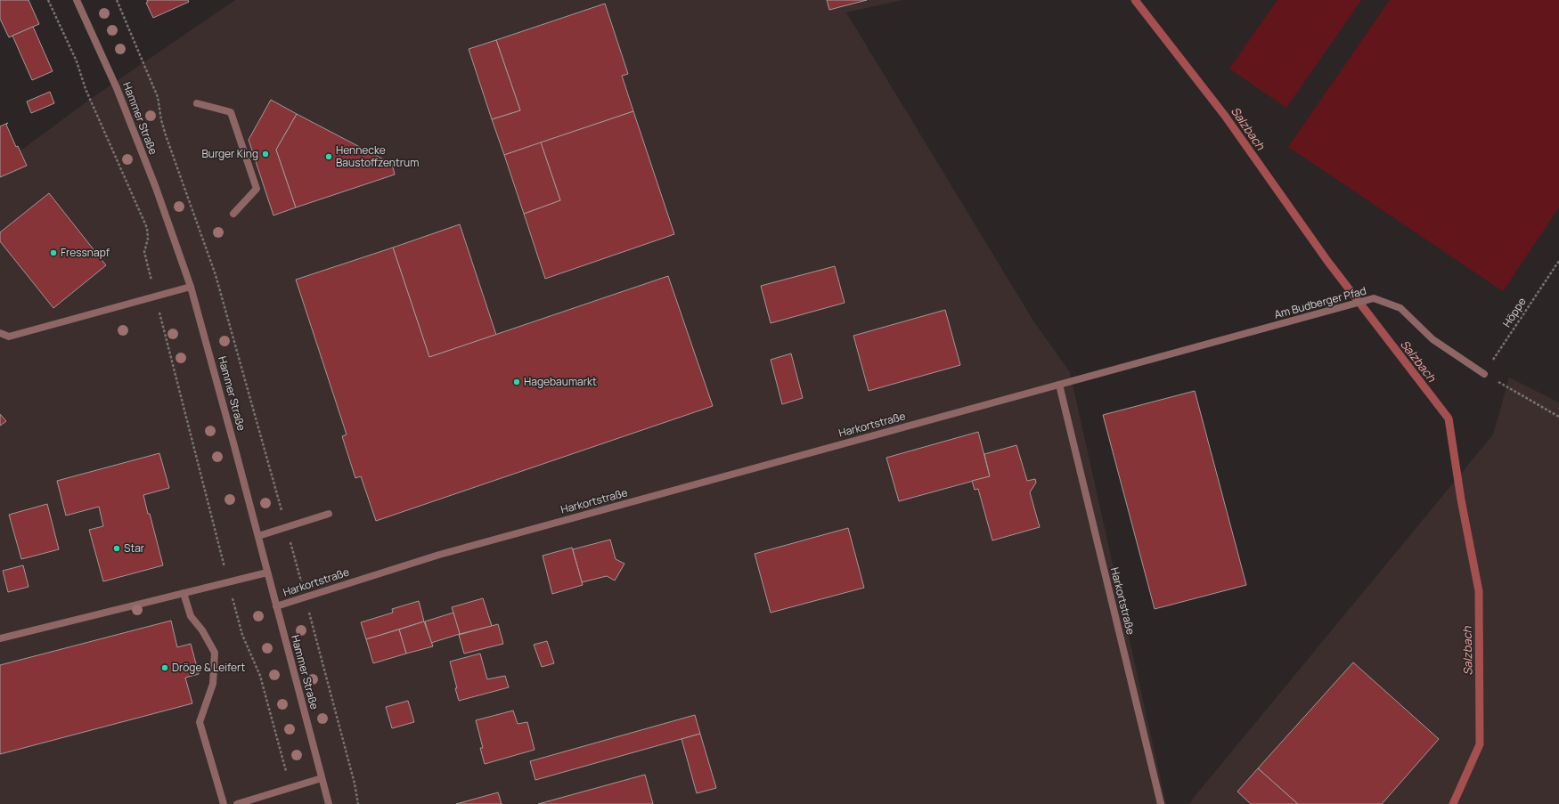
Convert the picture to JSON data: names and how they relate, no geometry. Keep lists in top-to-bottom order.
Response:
{
  "streets": {
    "street": ["Hammer Straße", "Am Budberger Pfad", "Harkortstraße"],
    "path": ["Höppe"]
  },
  "crossings": [
    ["Hammer Straße", "Harkortstraße"],
    ["Am Budberger Pfad", "Höppe"],
    ["Am Budberger Pfad", "Harkortstraße"]
  ],
  "water": ["Salzbach"],
  "places": [
    "Burger King",
    "Hennecke Baustoffzentrum",
    "Fressnapf",
    "Hagebaumarkt",
    "Star",
    "Dröge & Leifert"
  ]
}
